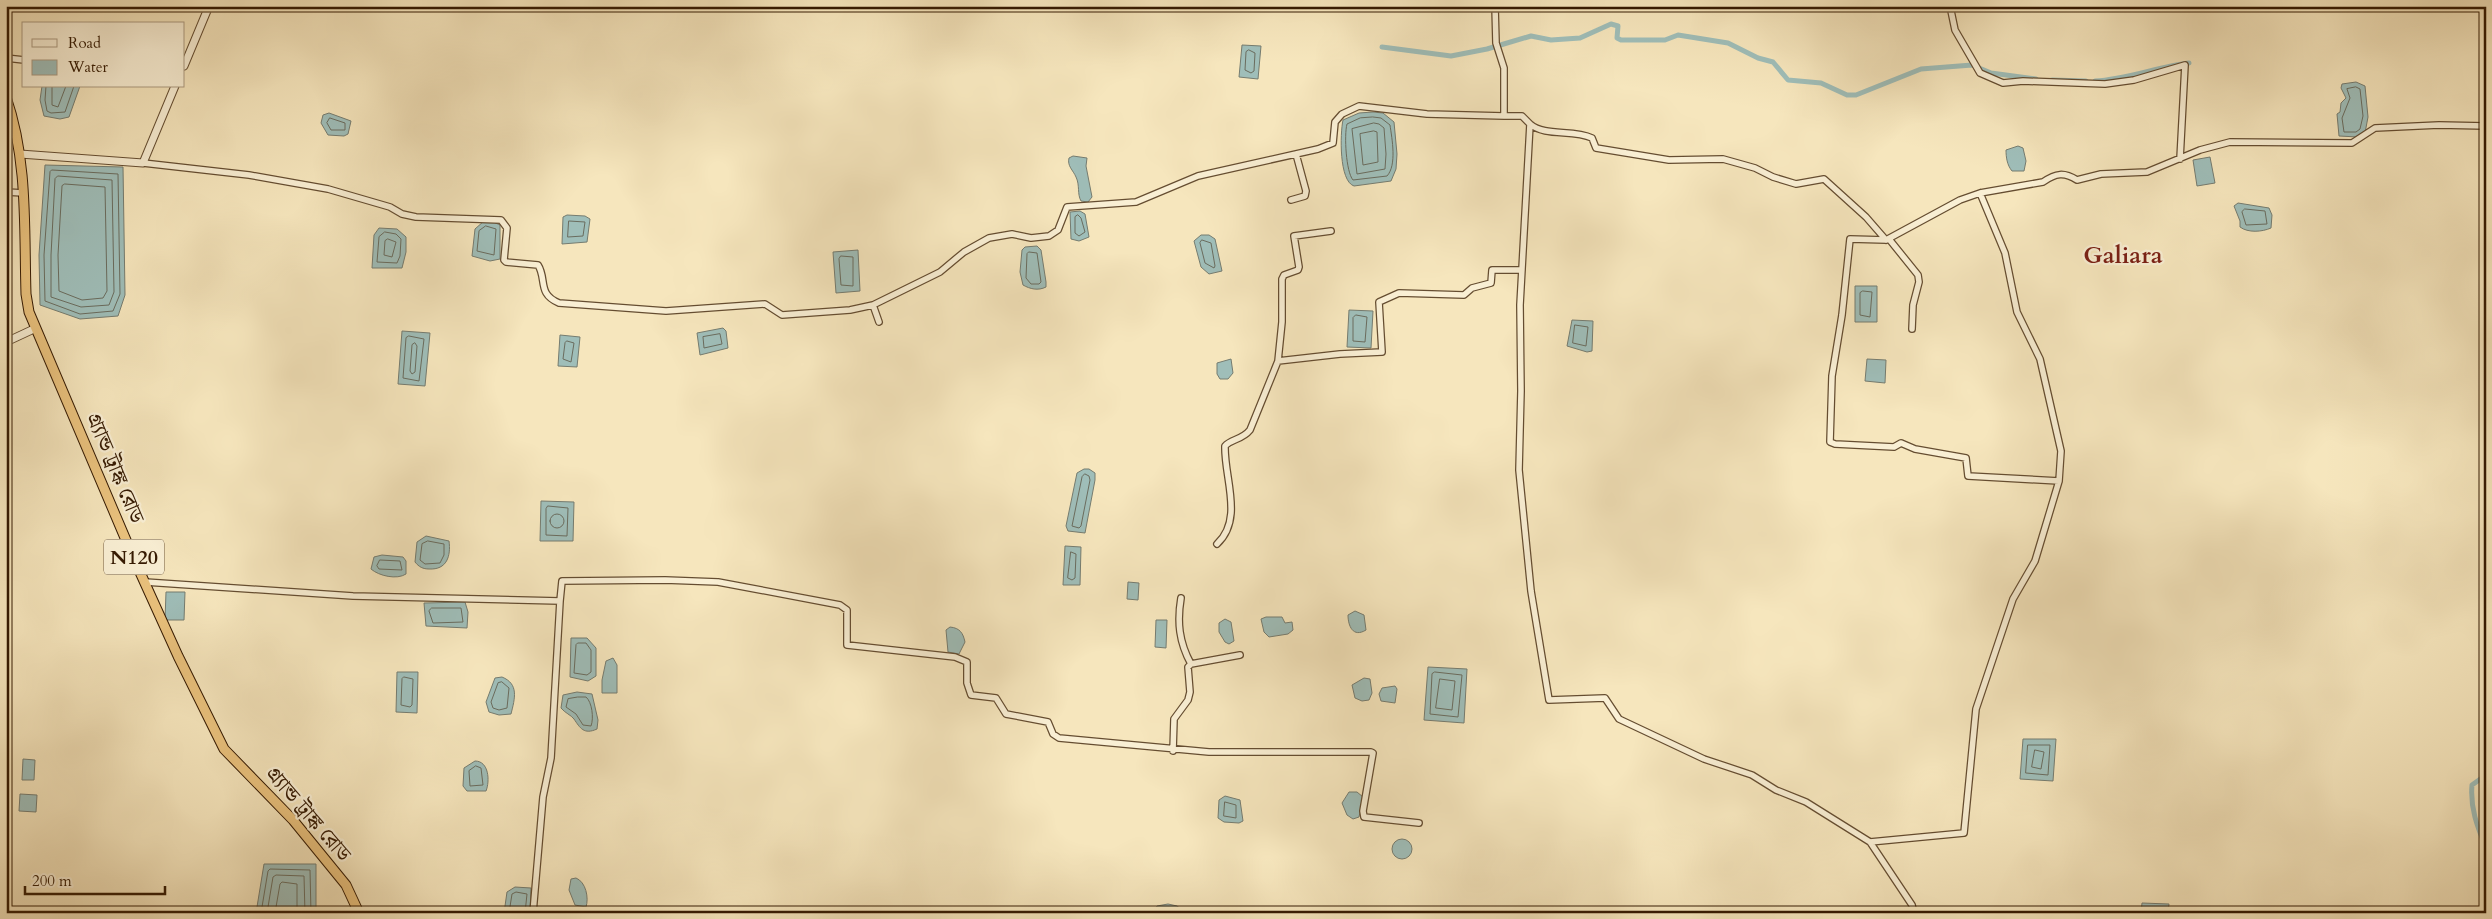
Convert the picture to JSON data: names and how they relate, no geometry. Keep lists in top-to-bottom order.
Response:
{
  "streets": {
    "highway": ["গ্র্যান্ড ট্রাঙ্ক রোড", "N120"]
  },
  "districts": ["Galiara"],
  "legend": ["Road", "Water"],
  "scale_bar": "200 m"
}
